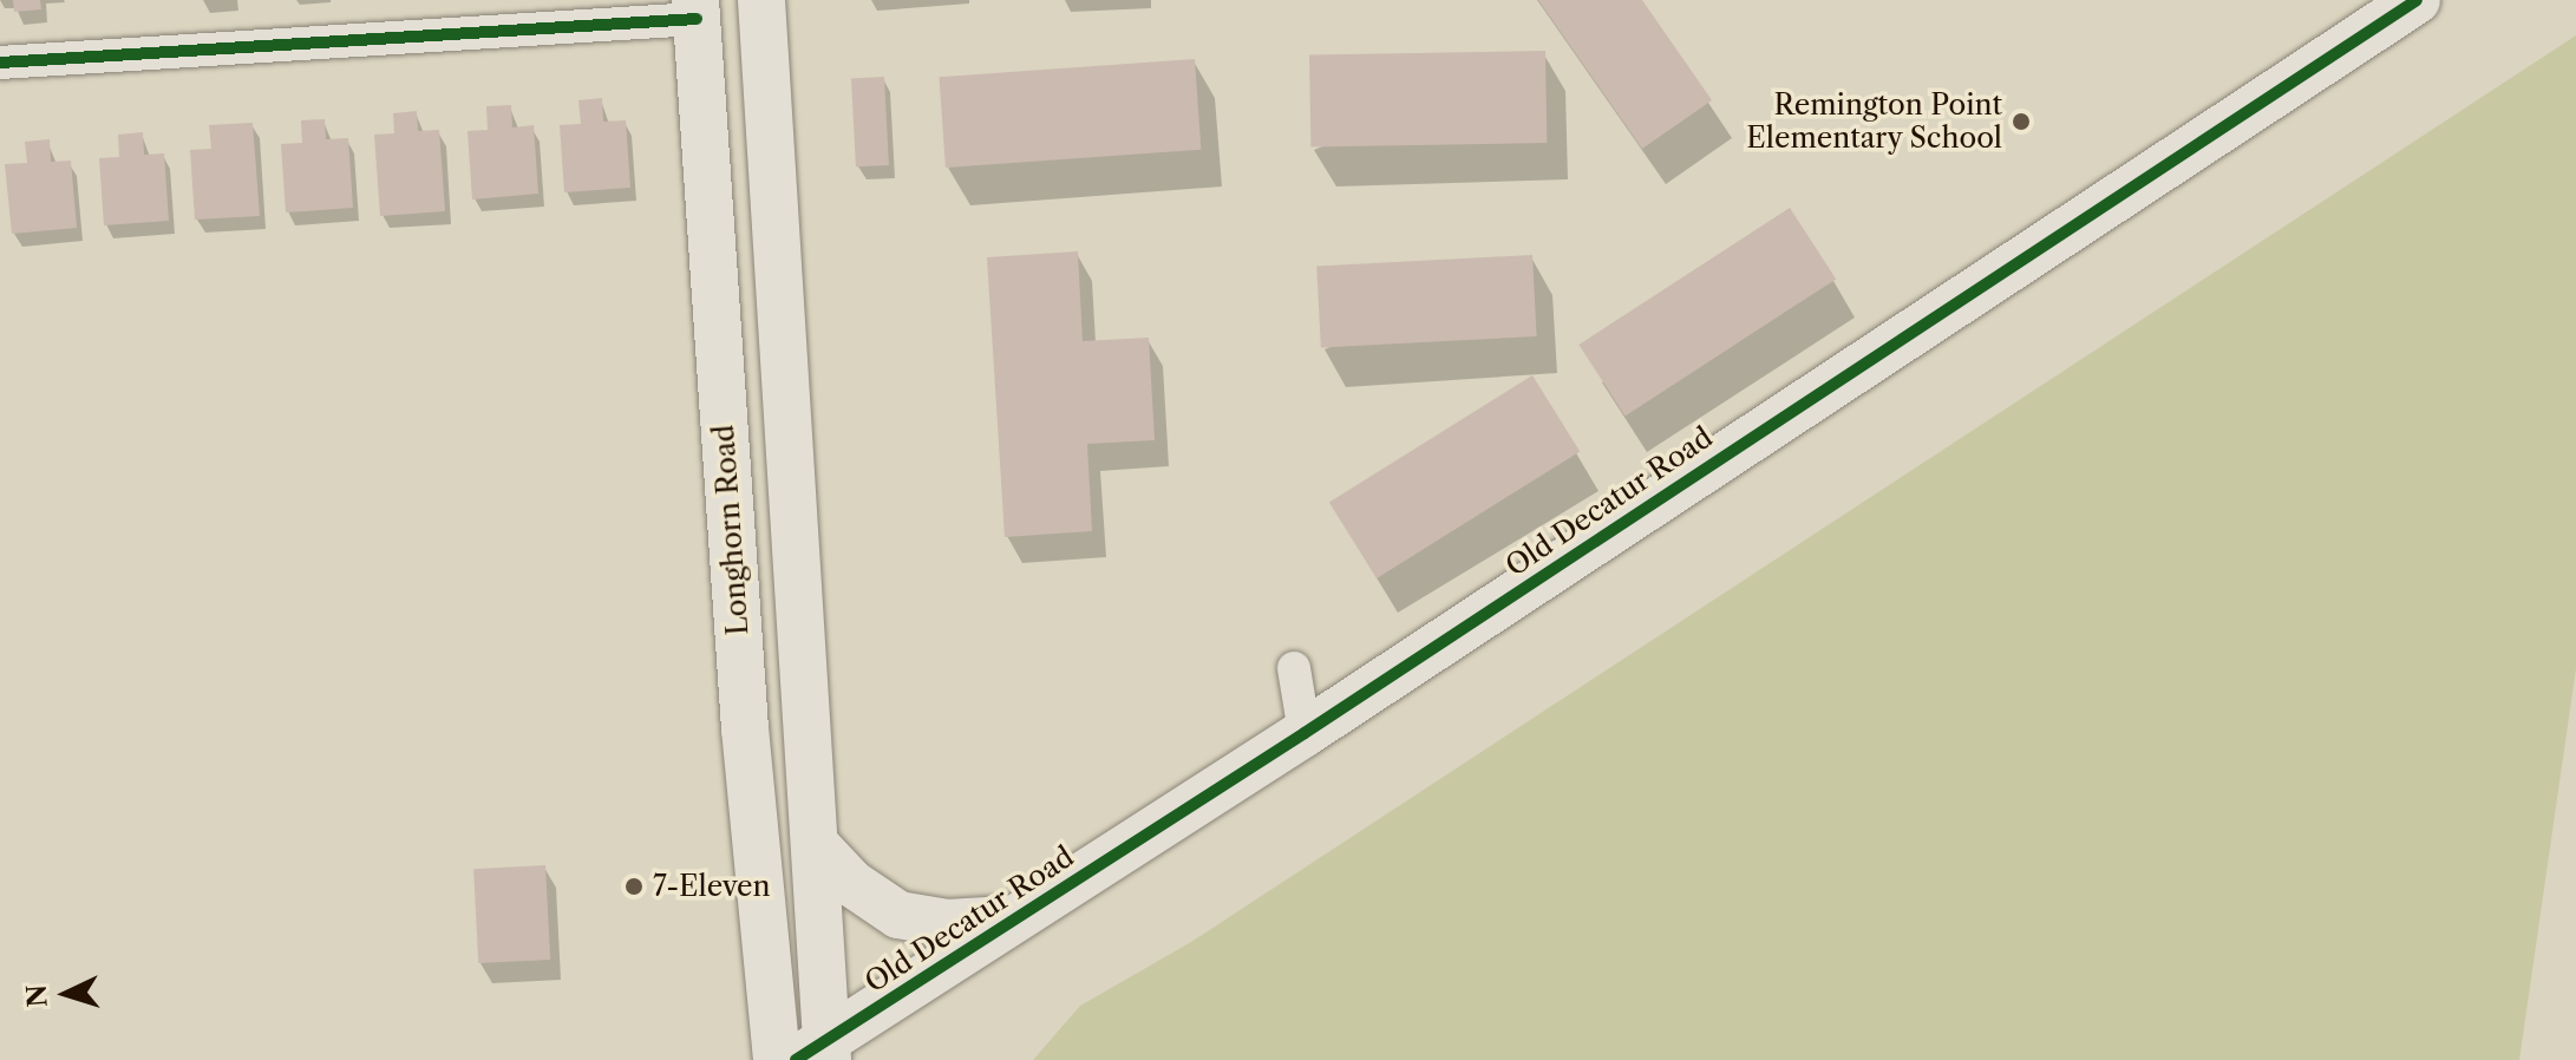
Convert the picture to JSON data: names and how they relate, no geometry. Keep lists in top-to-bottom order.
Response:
{
  "streets": {
    "main road": ["Old Decatur Road", "Longhorn Road"]
  },
  "places": ["Remington Point Elementary School", "7-Eleven"],
  "north": "left"
}
